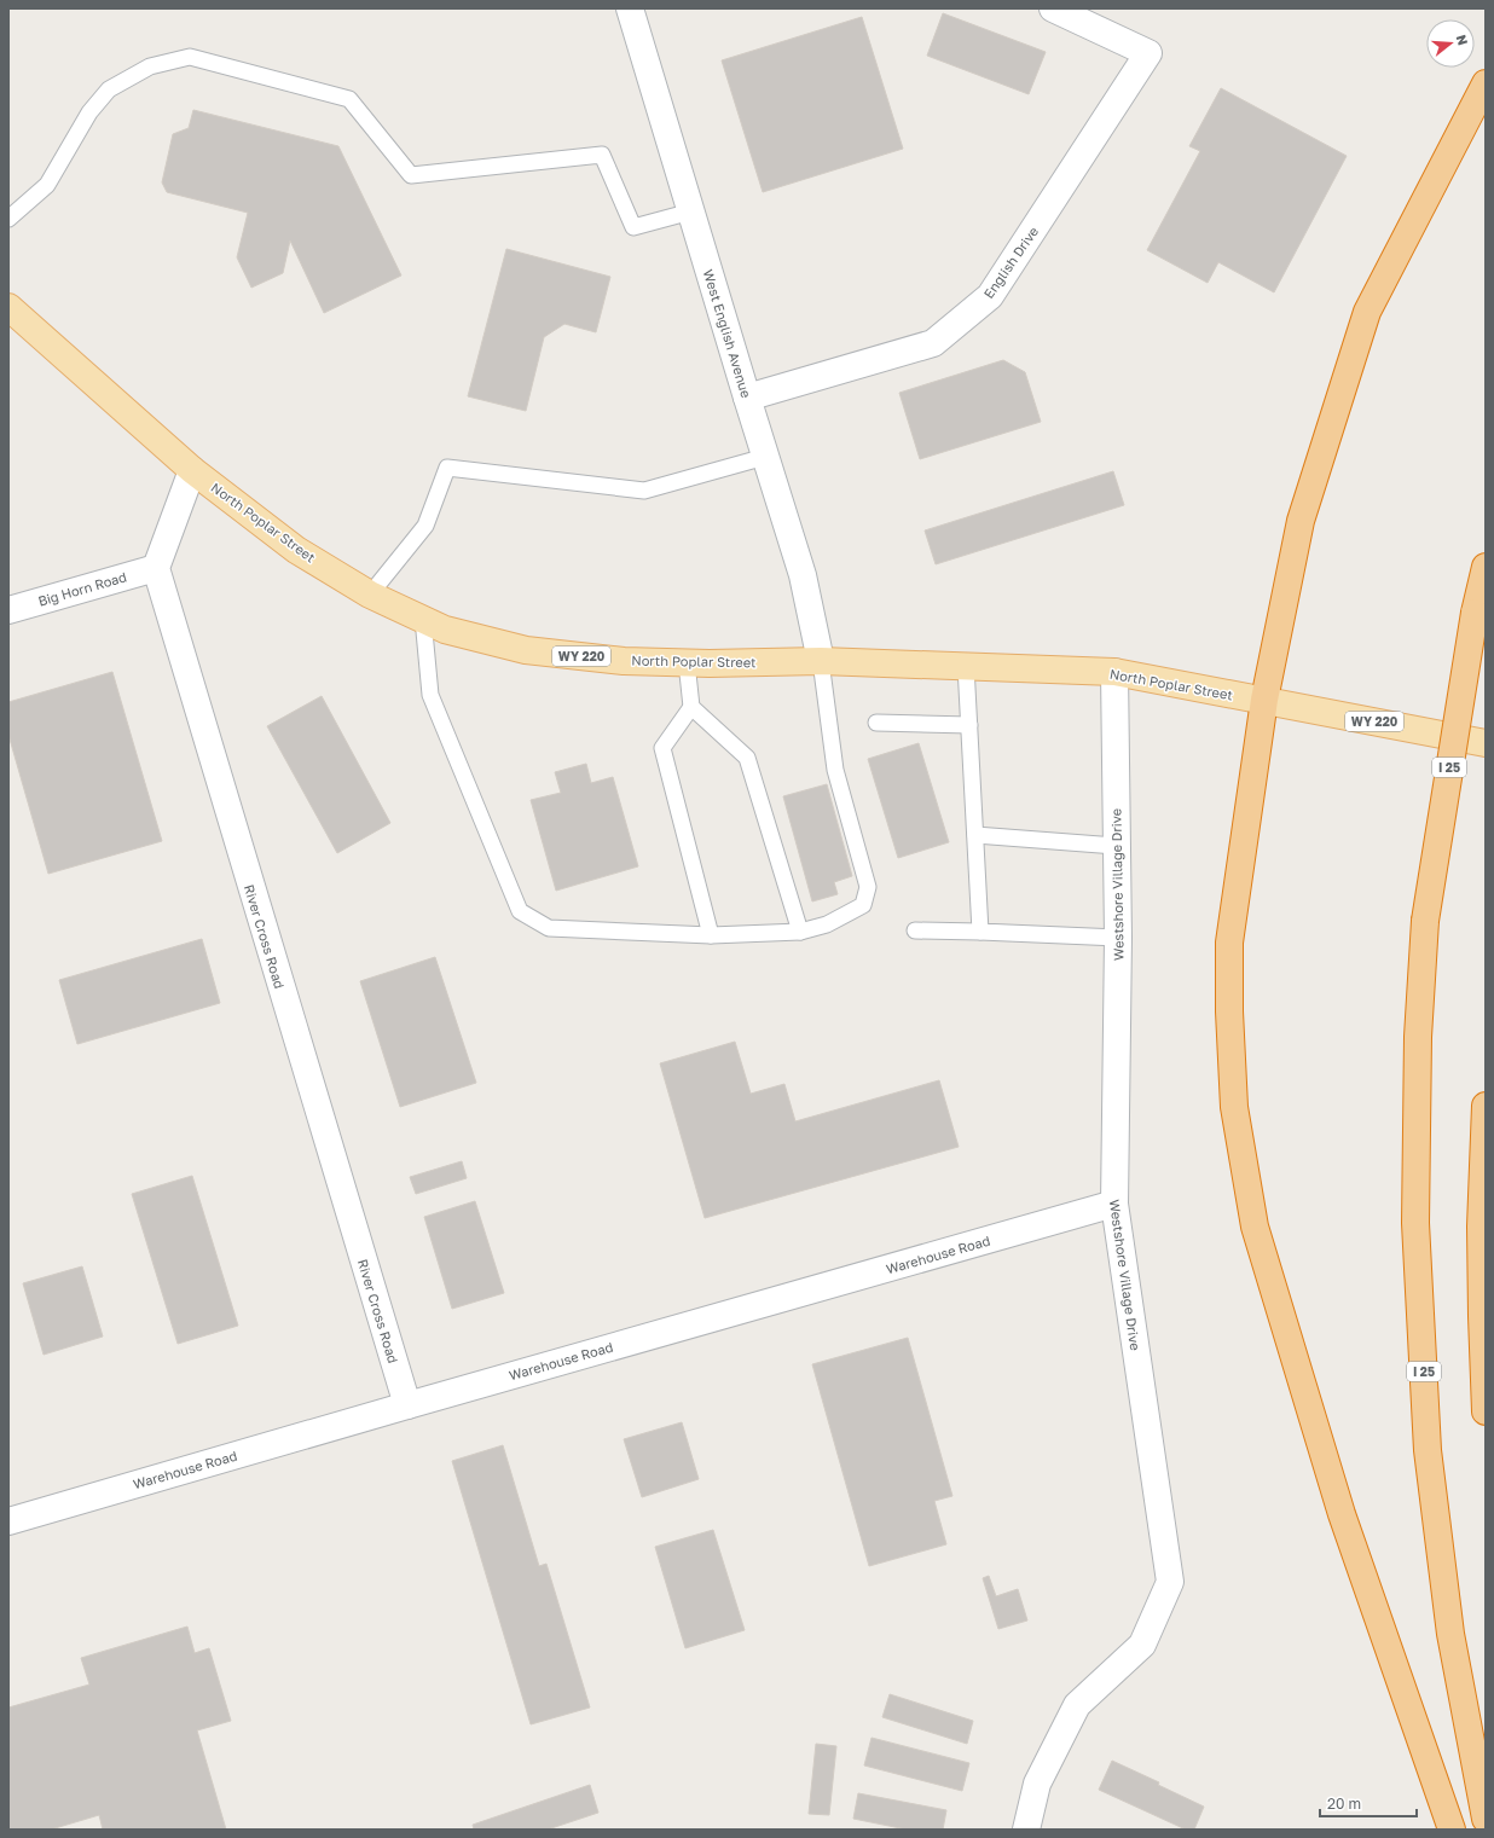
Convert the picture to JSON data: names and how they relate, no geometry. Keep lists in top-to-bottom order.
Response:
{
  "streets": {
    "highway": ["I 25"],
    "main road": ["North Poplar Street", "WY 220"],
    "street": [
      "English Drive",
      "West English Avenue",
      "Big Horn Road",
      "Westshore Village Drive",
      "River Cross Road",
      "Warehouse Road"
    ]
  },
  "crossings": [
    ["English Drive", "West English Avenue"],
    ["West English Avenue", "North Poplar Street"],
    ["North Poplar Street", "Westshore Village Drive"],
    ["Big Horn Road", "River Cross Road"],
    ["Westshore Village Drive", "Warehouse Road"],
    ["River Cross Road", "Warehouse Road"]
  ],
  "scale_bar": "20 m",
  "north": "right"
}
